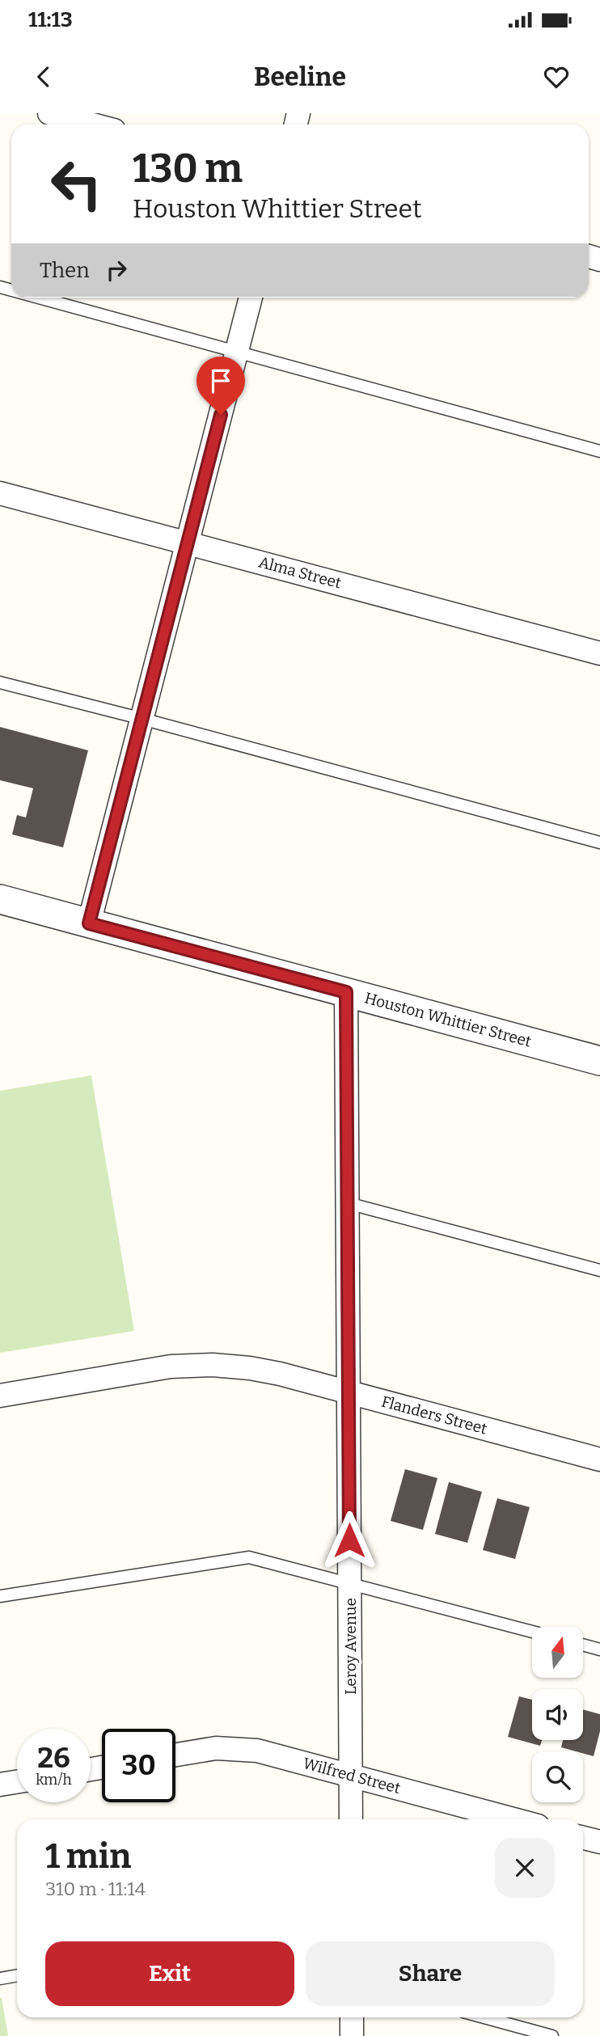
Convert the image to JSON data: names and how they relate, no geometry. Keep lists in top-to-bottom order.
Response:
{
  "streets": {
    "street": [
      "Alma Street",
      "Houston Whittier Street",
      "Flanders Street",
      "Leroy Avenue",
      "Wilfred Street"
    ]
  },
  "crossings": [
    ["Houston Whittier Street", "Leroy Avenue"],
    ["Flanders Street", "Leroy Avenue"],
    ["Leroy Avenue", "Wilfred Street"]
  ],
  "north": "top",
  "page": {
    "status": "11:13",
    "header": "Beeline",
    "turn": ["130 m", "Houston Whittier Street"],
    "then": "Then",
    "speed": "26 km/h",
    "limit": "30",
    "heading": ["1 min", "310 m · 11:14"],
    "buttons": ["Exit", "Share"]
  }
}
